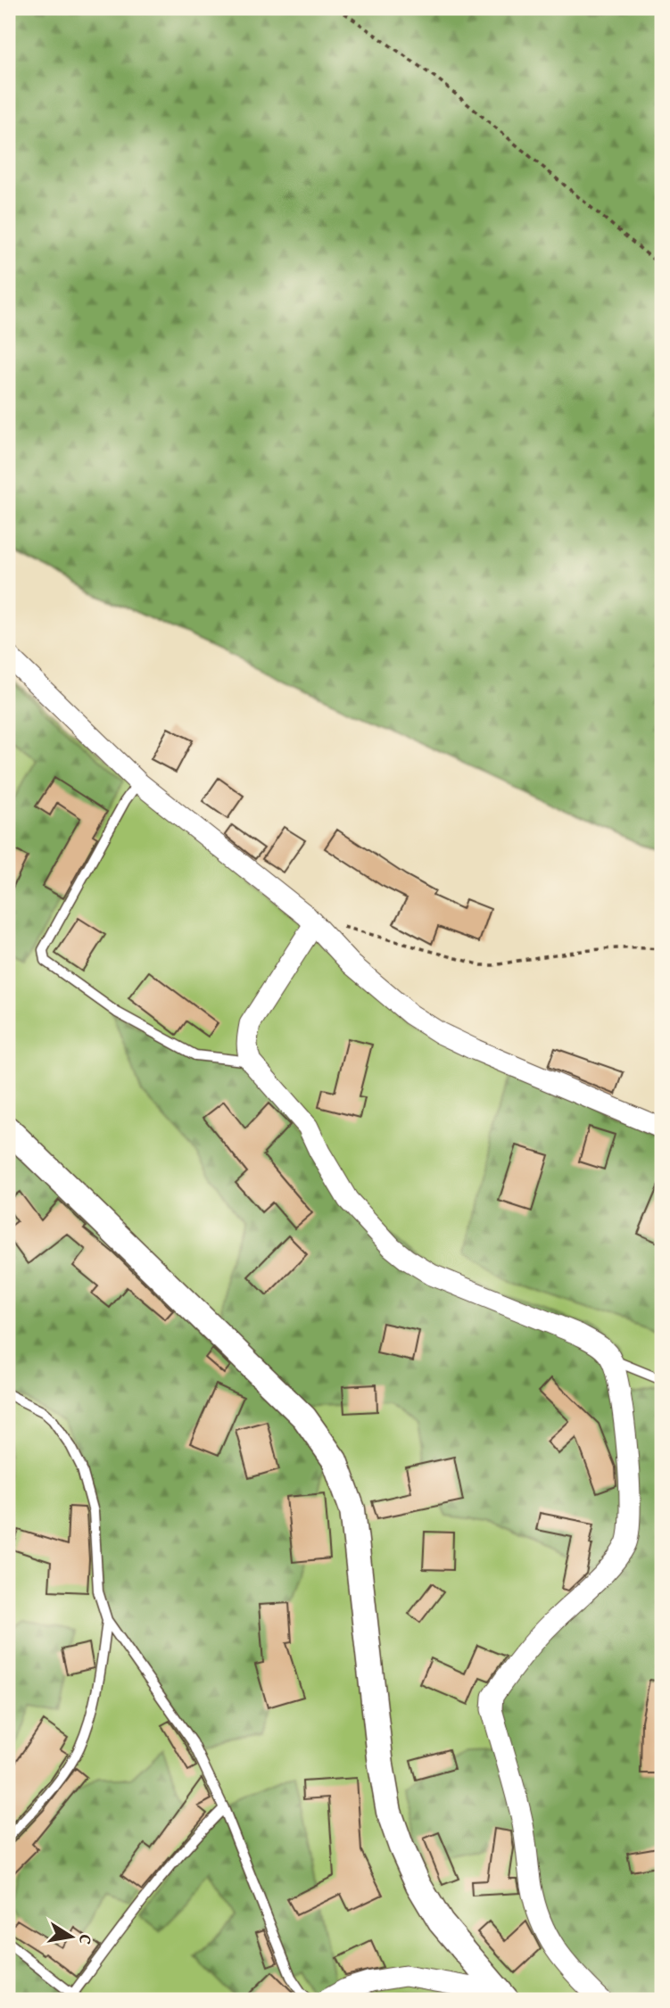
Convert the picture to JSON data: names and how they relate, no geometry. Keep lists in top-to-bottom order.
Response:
{
  "north": "right"
}
